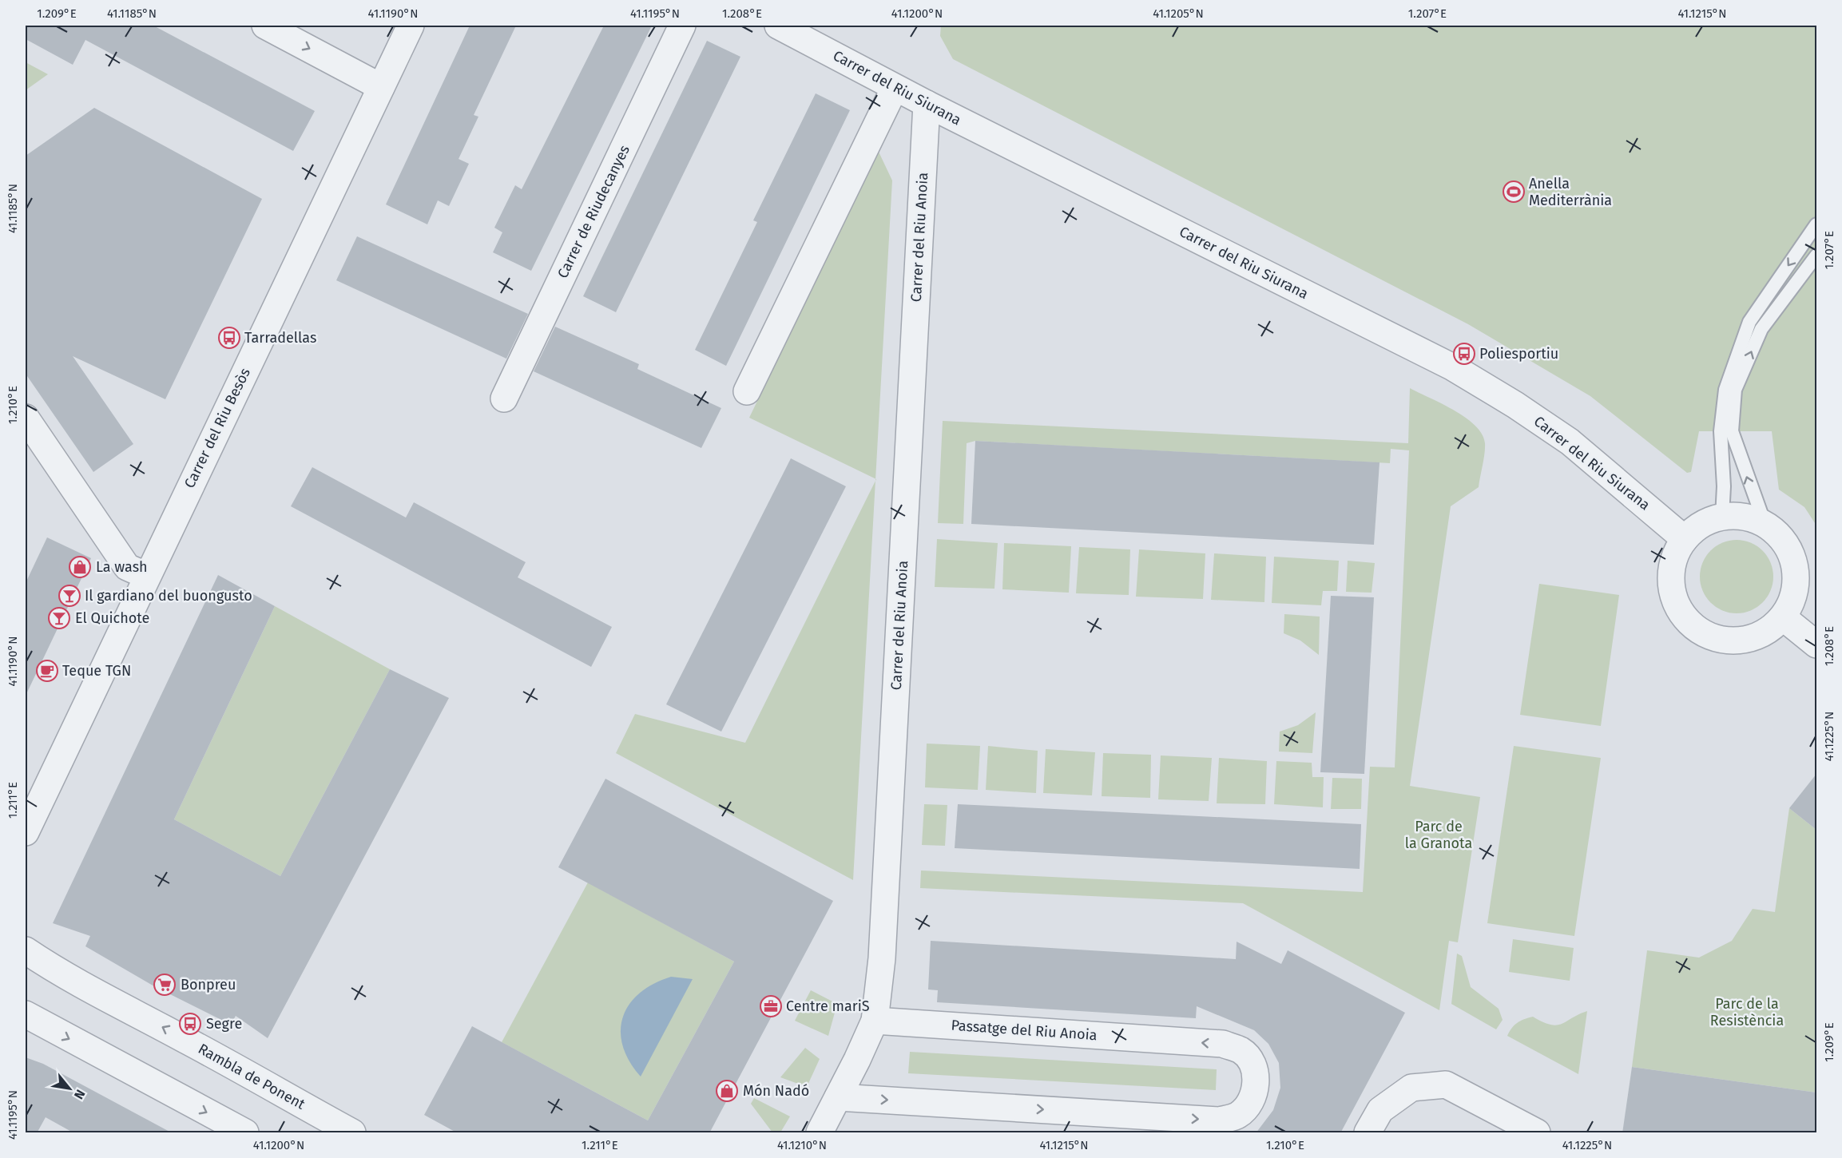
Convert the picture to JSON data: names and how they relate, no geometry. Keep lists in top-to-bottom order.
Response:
{
  "streets": {
    "street": [
      "Carrer del Riu Siurana",
      "Carrer de Riudecanyes",
      "Carrer del Riu Anoia",
      "Carrer del Riu Besòs",
      "Passatge del Riu Anoia",
      "Rambla de Ponent"
    ]
  },
  "crossings": [
    ["Carrer del Riu Siurana", "Carrer del Riu Anoia"],
    ["Carrer del Riu Anoia", "Passatge del Riu Anoia"]
  ],
  "parks": ["Parc de la Granota", "Parc de la Resistència"],
  "places": {
    "sports": ["Anella Mediterrània"],
    "bus stop": ["Tarradellas", "Poliesportiu", "Segre"],
    "shop": ["La wash", "Món Nadó"],
    "bar": ["Il gardiano del buongusto", "El Quichote"],
    "cafe": ["Teque TGN"],
    "supermarket": ["Bonpreu"],
    "office": ["Centre mariS"]
  },
  "north": "bottom right",
  "coordinates": [
    "1.209°E",
    "41.1185°N",
    "41.1190°N",
    "41.1195°N",
    "1.208°E",
    "41.1200°N",
    "41.1205°N",
    "1.207°E",
    "41.1215°N",
    "1.210°E",
    "41.1225°N",
    "1.211°E",
    "41.1210°N"
  ]
}
